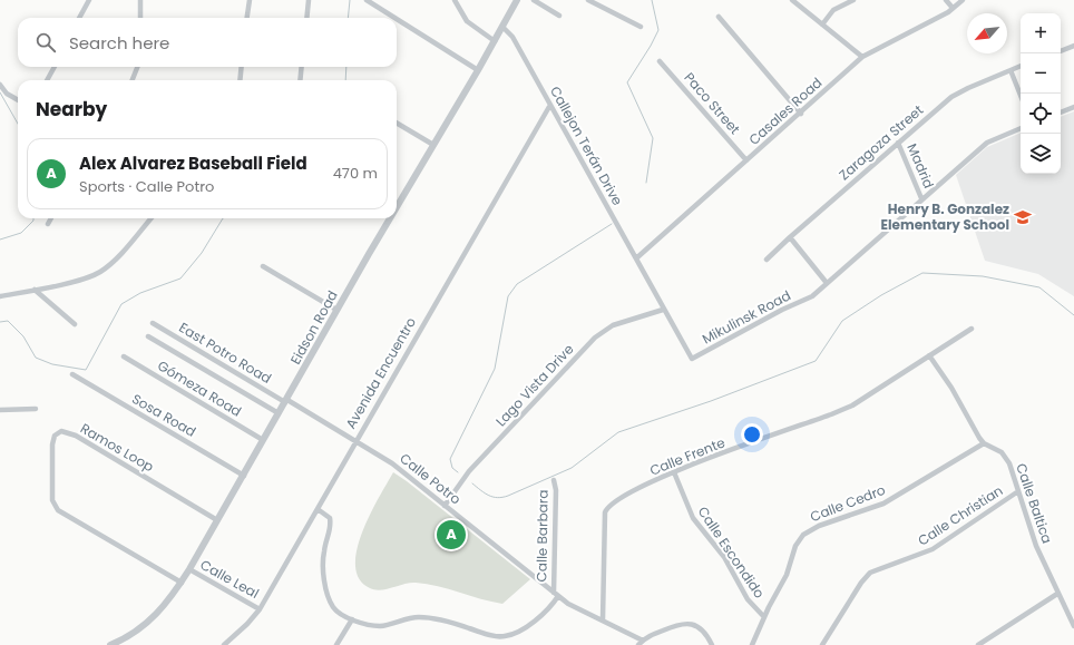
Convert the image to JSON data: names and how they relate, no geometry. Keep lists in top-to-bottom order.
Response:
{
  "streets": {
    "street": [
      "Paco Street",
      "Casales Road",
      "Zaragoza Street",
      "Callejon Terán Drive",
      "Madrid",
      "Mikulinsk Road",
      "Eidson Road",
      "East Potro Road",
      "Avenida Encuentro",
      "Lago Vista Drive",
      "Gómeza Road",
      "Sosa Road",
      "Ramos Loop",
      "Calle Frente",
      "Calle Potro",
      "Calle Cedro",
      "Calle Baltica",
      "Calle Christian",
      "Calle Barbara",
      "Calle Escondido",
      "Calle Leal"
    ]
  },
  "crossings": [
    ["Paco Street", "Casales Road"],
    ["Casales Road", "Callejon Terán Drive"],
    ["Zaragoza Street", "Madrid"],
    ["Callejon Terán Drive", "Mikulinsk Road"],
    ["Callejon Terán Drive", "Eidson Road"],
    ["Callejon Terán Drive", "Avenida Encuentro"],
    ["Callejon Terán Drive", "Lago Vista Drive"],
    ["Madrid", "Mikulinsk Road"],
    ["Eidson Road", "East Potro Road"],
    ["Eidson Road", "Gómeza Road"],
    ["Eidson Road", "Sosa Road"],
    ["Eidson Road", "Ramos Loop"],
    ["Eidson Road", "Calle Potro"],
    ["Eidson Road", "Calle Leal"],
    ["East Potro Road", "Calle Potro"],
    ["Avenida Encuentro", "Calle Potro"],
    ["Avenida Encuentro", "Calle Barbara"],
    ["Avenida Encuentro", "Calle Leal"],
    ["Lago Vista Drive", "Calle Potro"],
    ["Calle Frente", "Calle Potro"],
    ["Calle Frente", "Calle Escondido"],
    ["Calle Potro", "Calle Barbara"],
    ["Calle Cedro", "Calle Baltica"],
    ["Calle Cedro", "Calle Escondido"],
    ["Calle Baltica", "Calle Christian"]
  ],
  "places": {
    "school or university": ["Henry B. Gonzalez Elementary School"]
  },
  "north": "bottom left",
  "page": {
    "map_buttons": ["+", "−"],
    "search": "Search here",
    "heading": "Nearby",
    "list": [
      {
        "mark": "A",
        "name": "Alex Alvarez Baseball Field",
        "note": "Sports · Calle Potro",
        "value": "470 m"
      }
    ],
    "pins": "A"
  }
}
